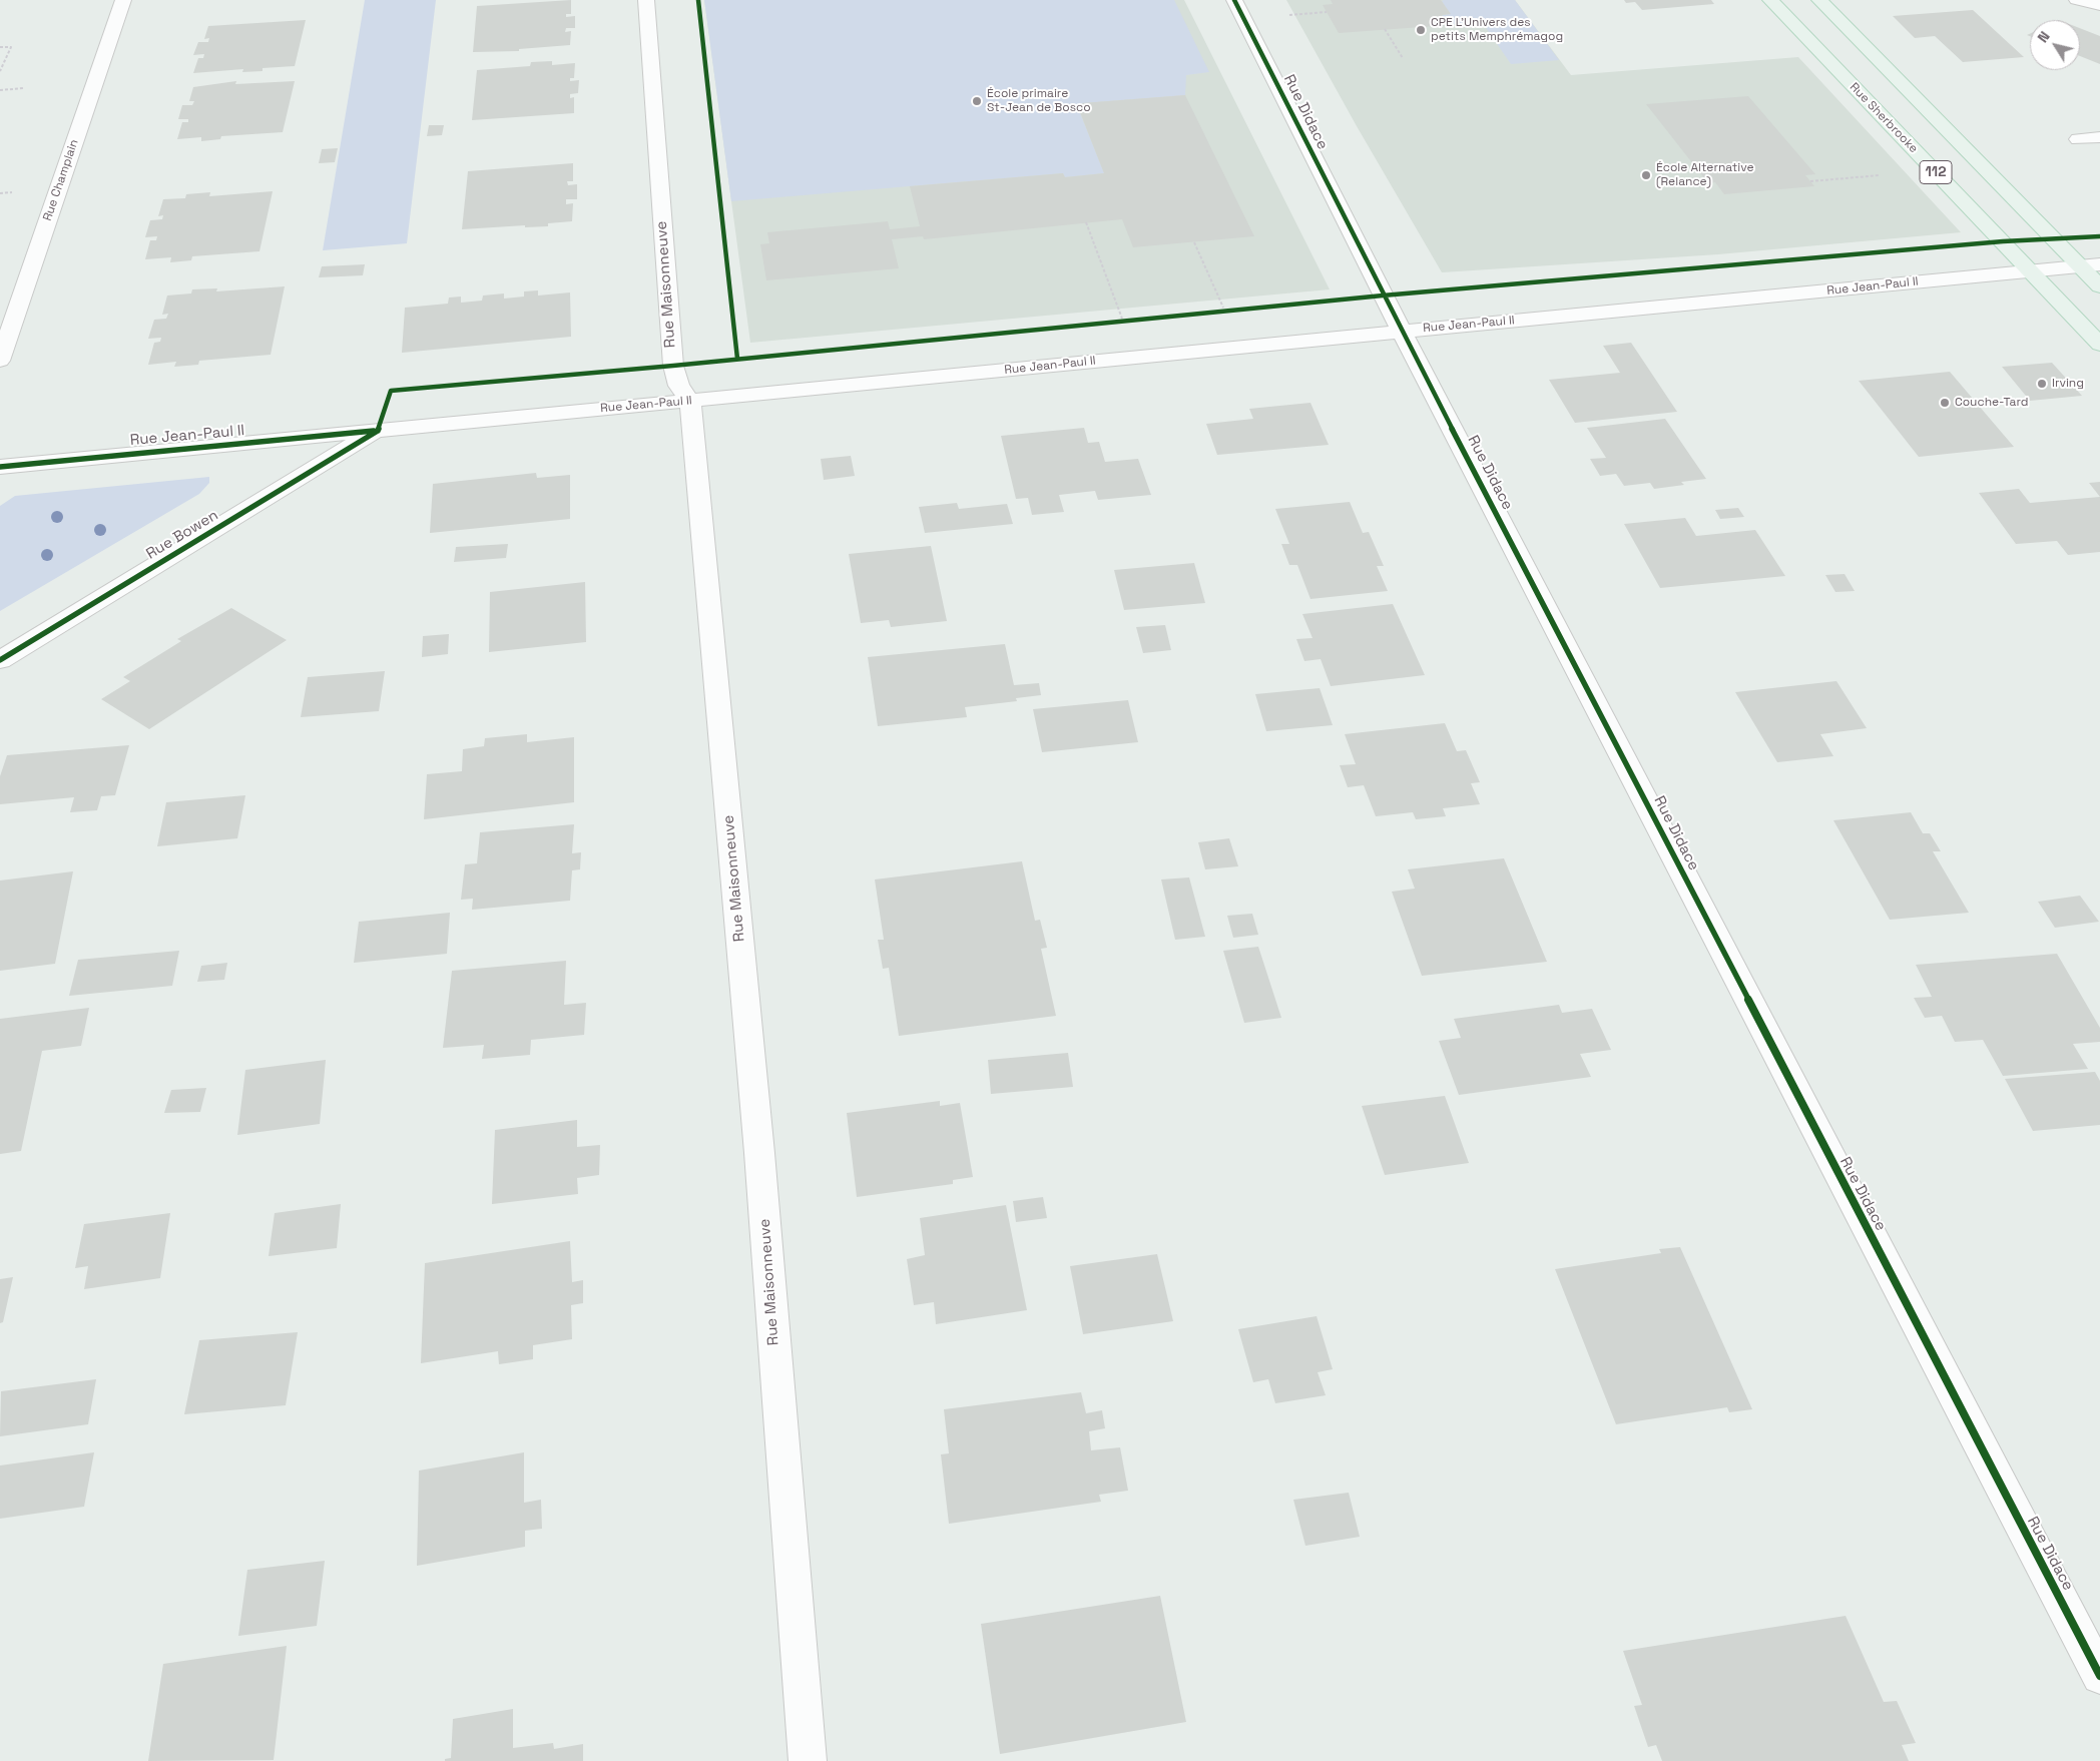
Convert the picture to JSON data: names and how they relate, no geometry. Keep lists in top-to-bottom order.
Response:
{
  "streets": {
    "main road": ["Rue Sherbrooke", "112"],
    "street": [
      "Rue Didace",
      "Rue Champlain",
      "Rue Maisonneuve",
      "Rue Jean-Paul II",
      "Rue Bowen"
    ]
  },
  "crossings": [
    ["Rue Didace", "Rue Jean-Paul II"],
    ["Rue Sherbrooke", "Rue Jean-Paul II"],
    ["112", "Rue Jean-Paul II"],
    ["Rue Maisonneuve", "Rue Jean-Paul II"],
    ["Rue Jean-Paul II", "Rue Bowen"]
  ],
  "places": [
    "CPE L’Univers des petits Memphrémagog",
    "École primaire St-Jean de Bosco",
    "École Alternative (Relance)",
    "Irving",
    "Couche-Tard"
  ],
  "north": "top left"
}
